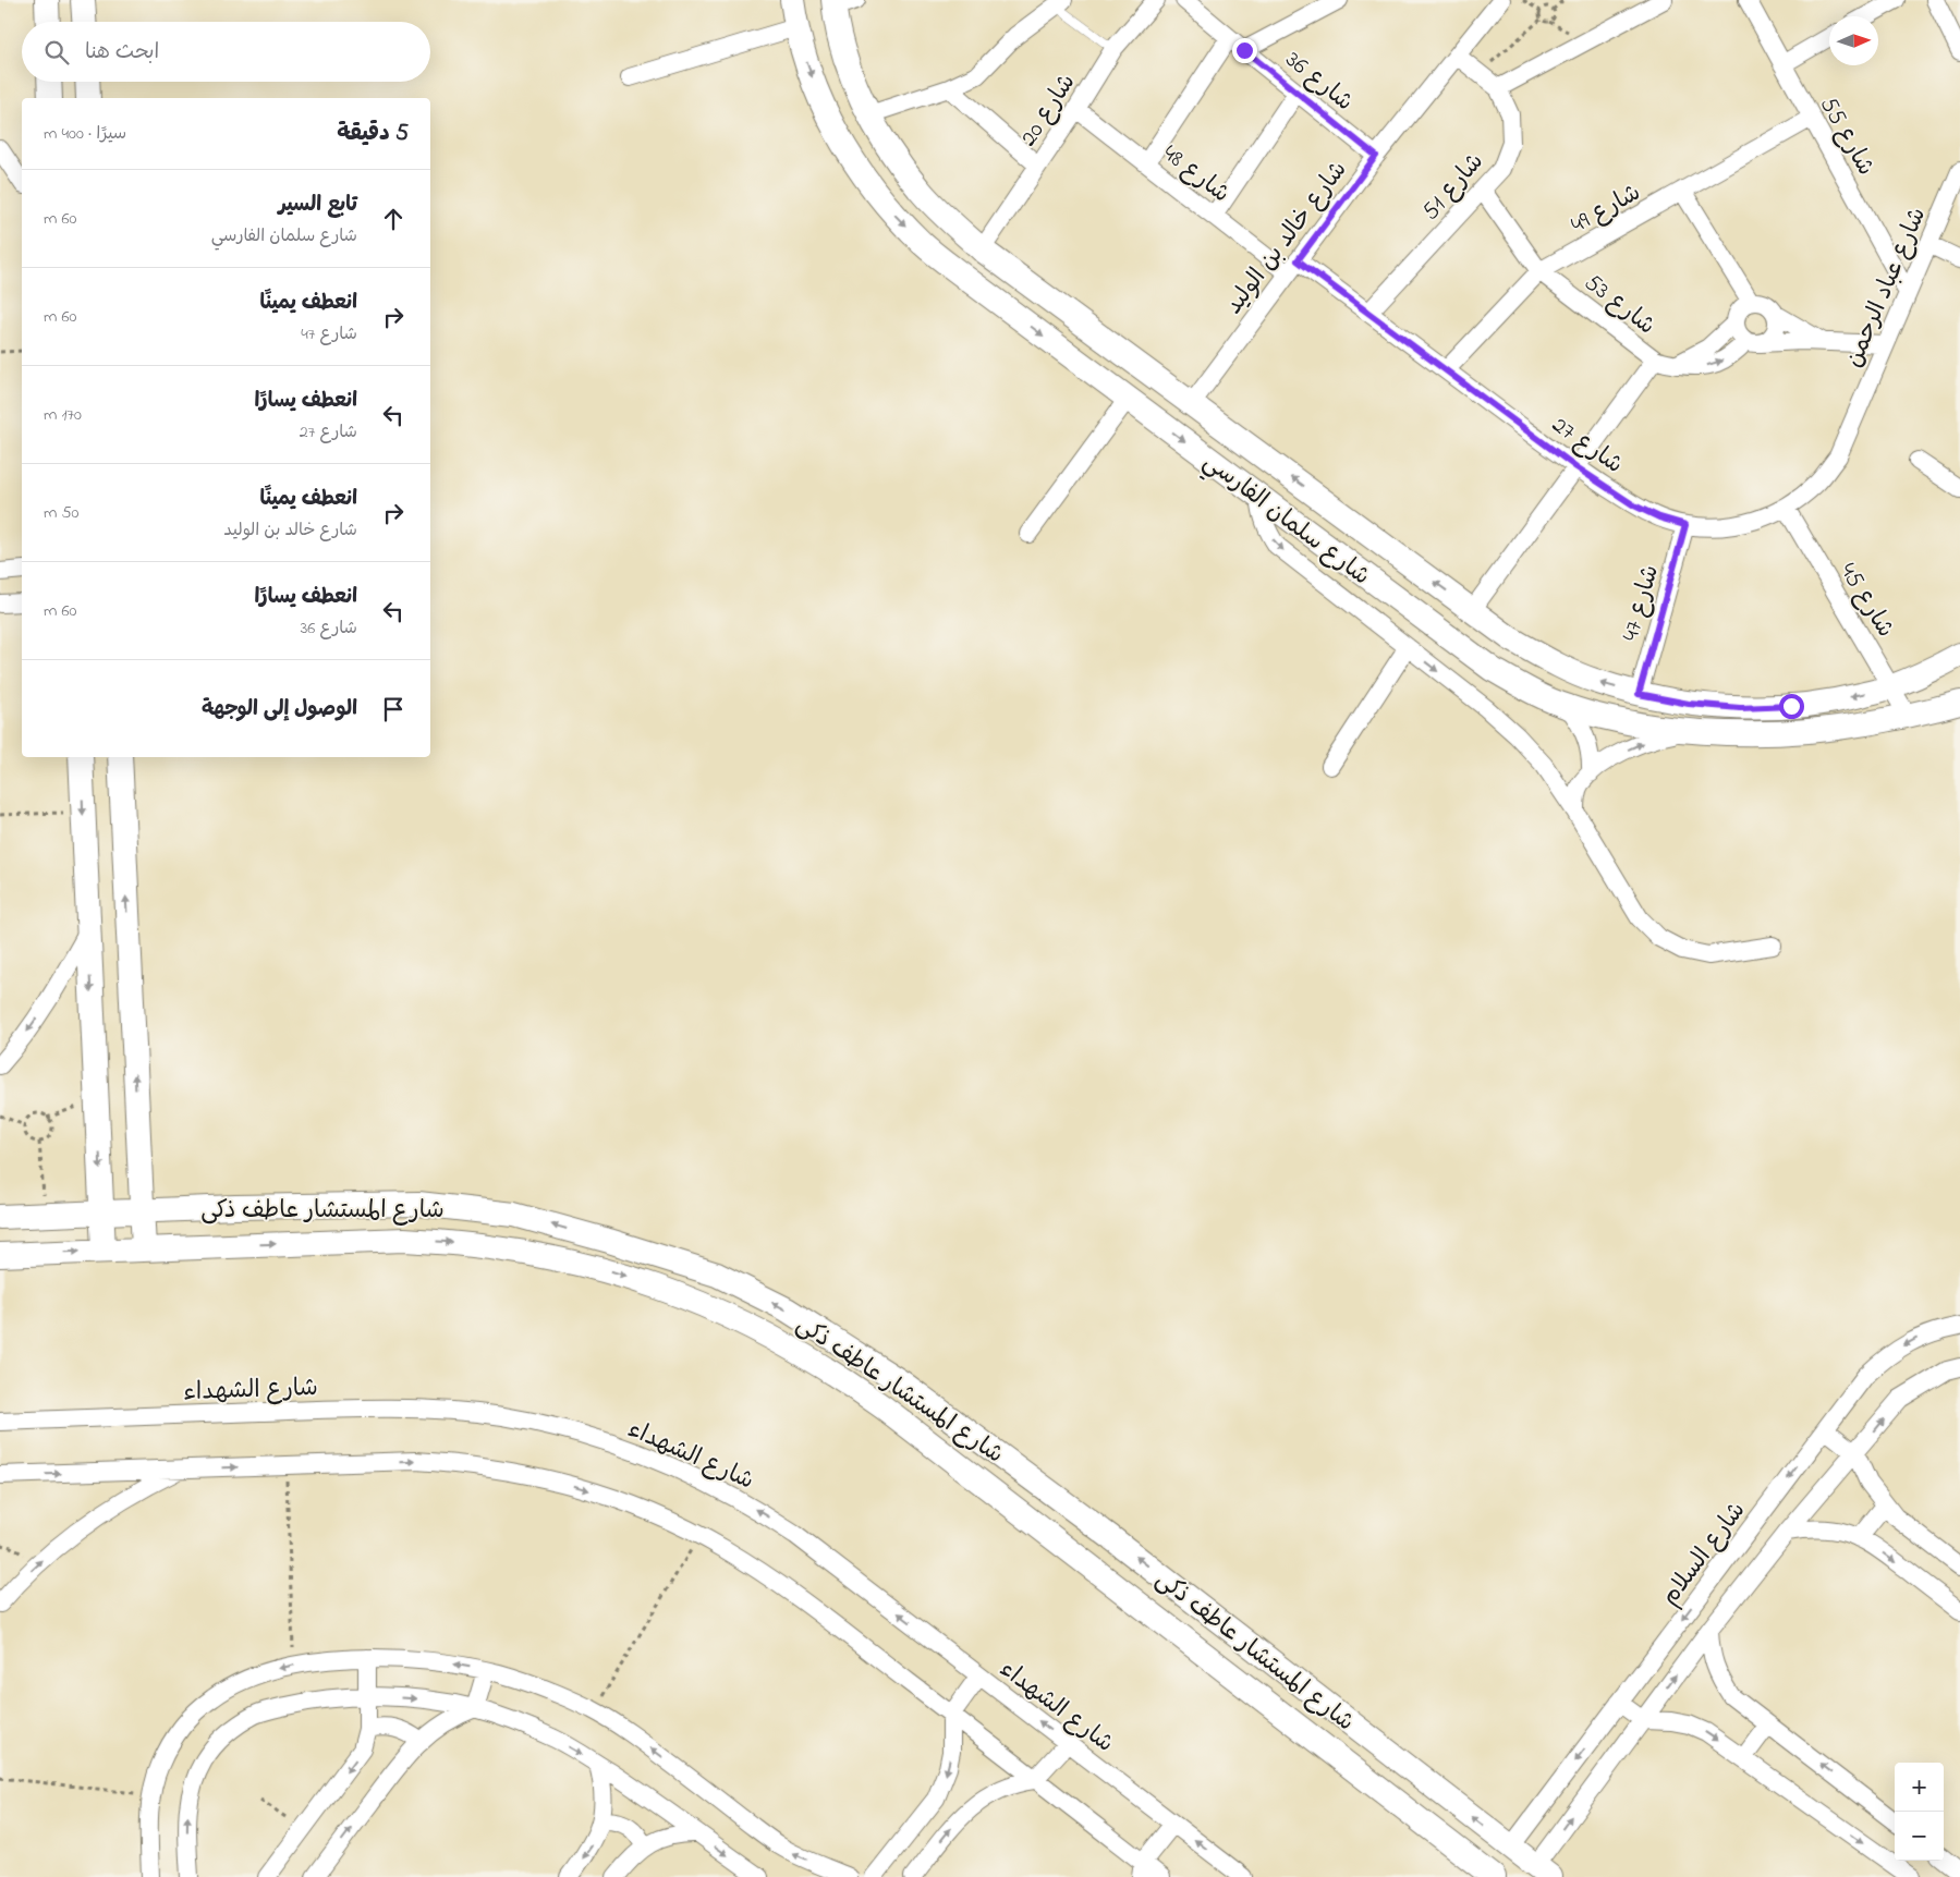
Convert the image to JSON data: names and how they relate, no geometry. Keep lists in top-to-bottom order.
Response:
{
  "streets": {
    "street": [
      "شارع 36",
      "شارع 20",
      "شارع 55",
      "شارع 48",
      "شارع 51",
      "شارع 49",
      "شارع خالد بن الوليد",
      "شارع عباد الرحمن",
      "شارع 53",
      "شارع 27",
      "شارع سلمان الفارسي",
      "شارع 45",
      "شارع 47",
      "شارع المستشار عاطف ذكى",
      "شارع الشهداء",
      "شارع السلام"
    ]
  },
  "crossings": [
    ["شارع 36", "شارع خالد بن الوليد"],
    ["شارع 20", "شارع 48"],
    ["شارع 20", "شارع سلمان الفارسي"],
    ["شارع 55", "شارع 49"],
    ["شارع 55", "شارع عباد الرحمن"],
    ["شارع 48", "شارع خالد بن الوليد"],
    ["شارع 48", "شارع 27"],
    ["شارع 51", "شارع خالد بن الوليد"],
    ["شارع 51", "شارع 53"],
    ["شارع 51", "شارع 27"],
    ["شارع 49", "شارع 53"],
    ["شارع 49", "شارع 27"],
    ["شارع خالد بن الوليد", "شارع 27"],
    ["شارع خالد بن الوليد", "شارع سلمان الفارسي"],
    ["شارع عباد الرحمن", "شارع 27"],
    ["شارع 27", "شارع 45"],
    ["شارع 27", "شارع 47"],
    ["شارع سلمان الفارسي", "شارع 45"],
    ["شارع سلمان الفارسي", "شارع 47"],
    ["شارع المستشار عاطف ذكى", "شارع السلام"]
  ],
  "north": "right",
  "page": {
    "search": "ابحث هنا",
    "heading": ["5 دقيقة", "سيرًا · 400 m"],
    "list": [
      ["تابع السير", "شارع سلمان الفارسي", "60 m"],
      ["انعطف يمينًا", "شارع 47", "60 m"],
      ["انعطف يسارًا", "شارع 27", "170 m"],
      ["انعطف يمينًا", "شارع خالد بن الوليد", "50 m"],
      ["انعطف يسارًا", "شارع 36", "60 m"],
      "الوصول إلى الوجهة"
    ],
    "map_buttons": ["+", "−"]
  }
}
